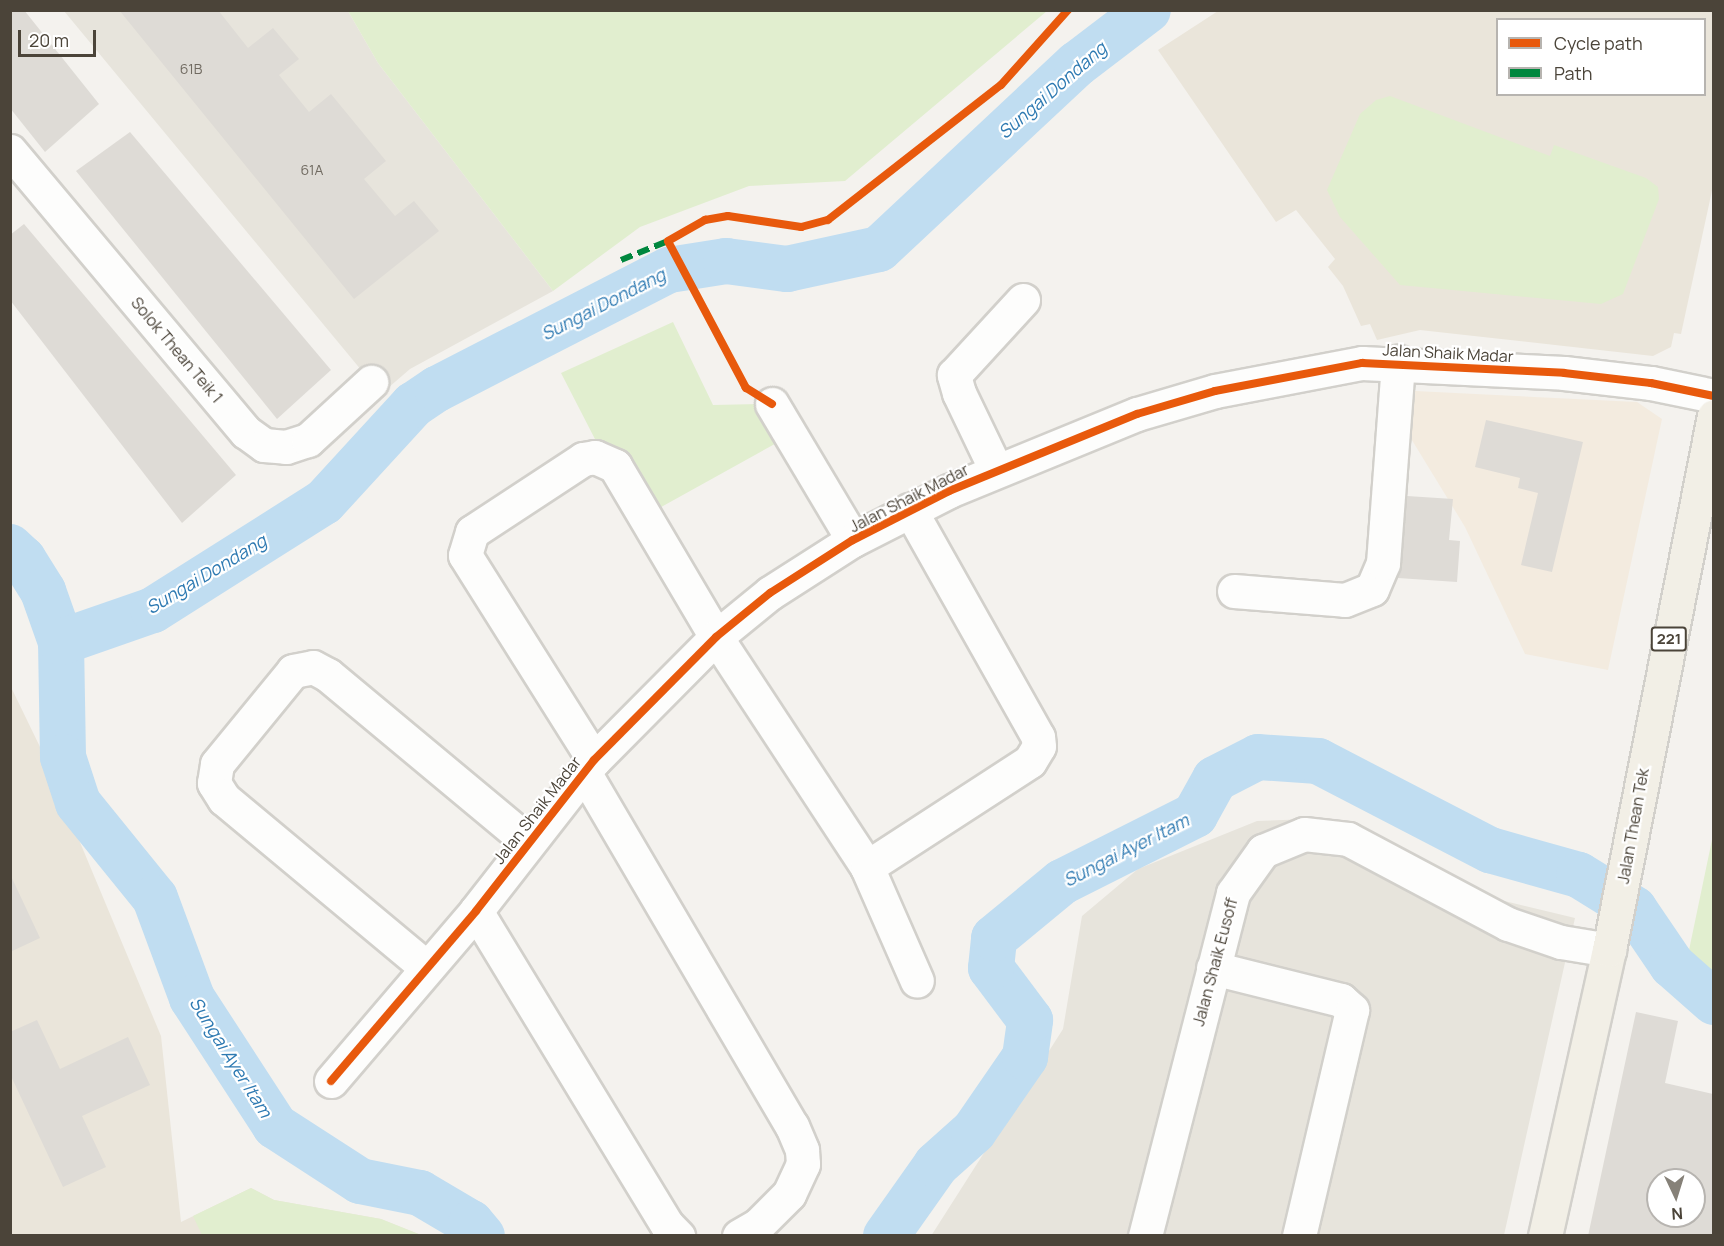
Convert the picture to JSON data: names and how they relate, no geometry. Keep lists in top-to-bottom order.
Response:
{
  "streets": {
    "main road": ["221", "Jalan Thean Tek"],
    "street": ["Solok Thean Teik 1", "Jalan Shaik Madar", "Jalan Shaik Eusoff"]
  },
  "crossings": [
    ["Jalan Thean Tek", "Jalan Shaik Eusoff"]
  ],
  "water": ["Sungai Dondang", "Sungai Ayer Itam"],
  "house_numbers": ["61B", "61A"],
  "legend": ["Cycle path", "Path"],
  "scale_bar": "20 m",
  "north": "bottom"
}
